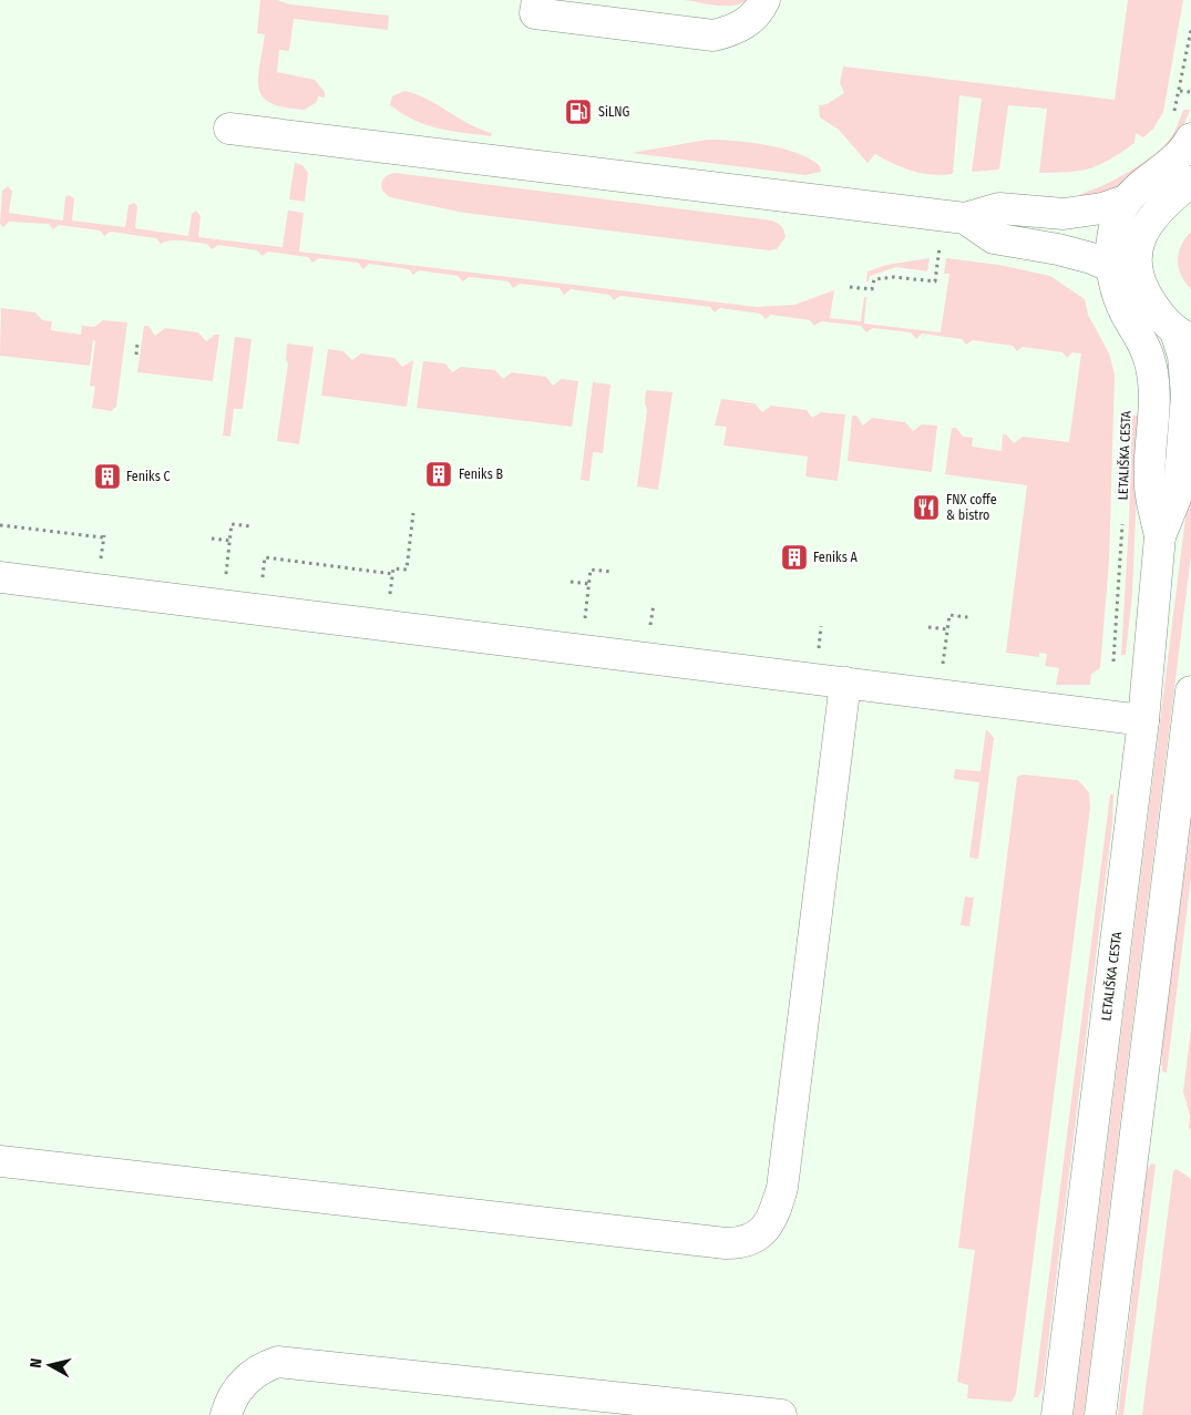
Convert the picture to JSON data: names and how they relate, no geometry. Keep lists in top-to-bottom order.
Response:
{
  "streets": {
    "street": ["LETALIŠKA CESTA"]
  },
  "places": {
    "fuel station": ["SiLNG"],
    "building": ["Feniks B", "Feniks C", "Feniks A"],
    "restaurant": ["FNX coffe & bistro"]
  },
  "north": "left"
}
